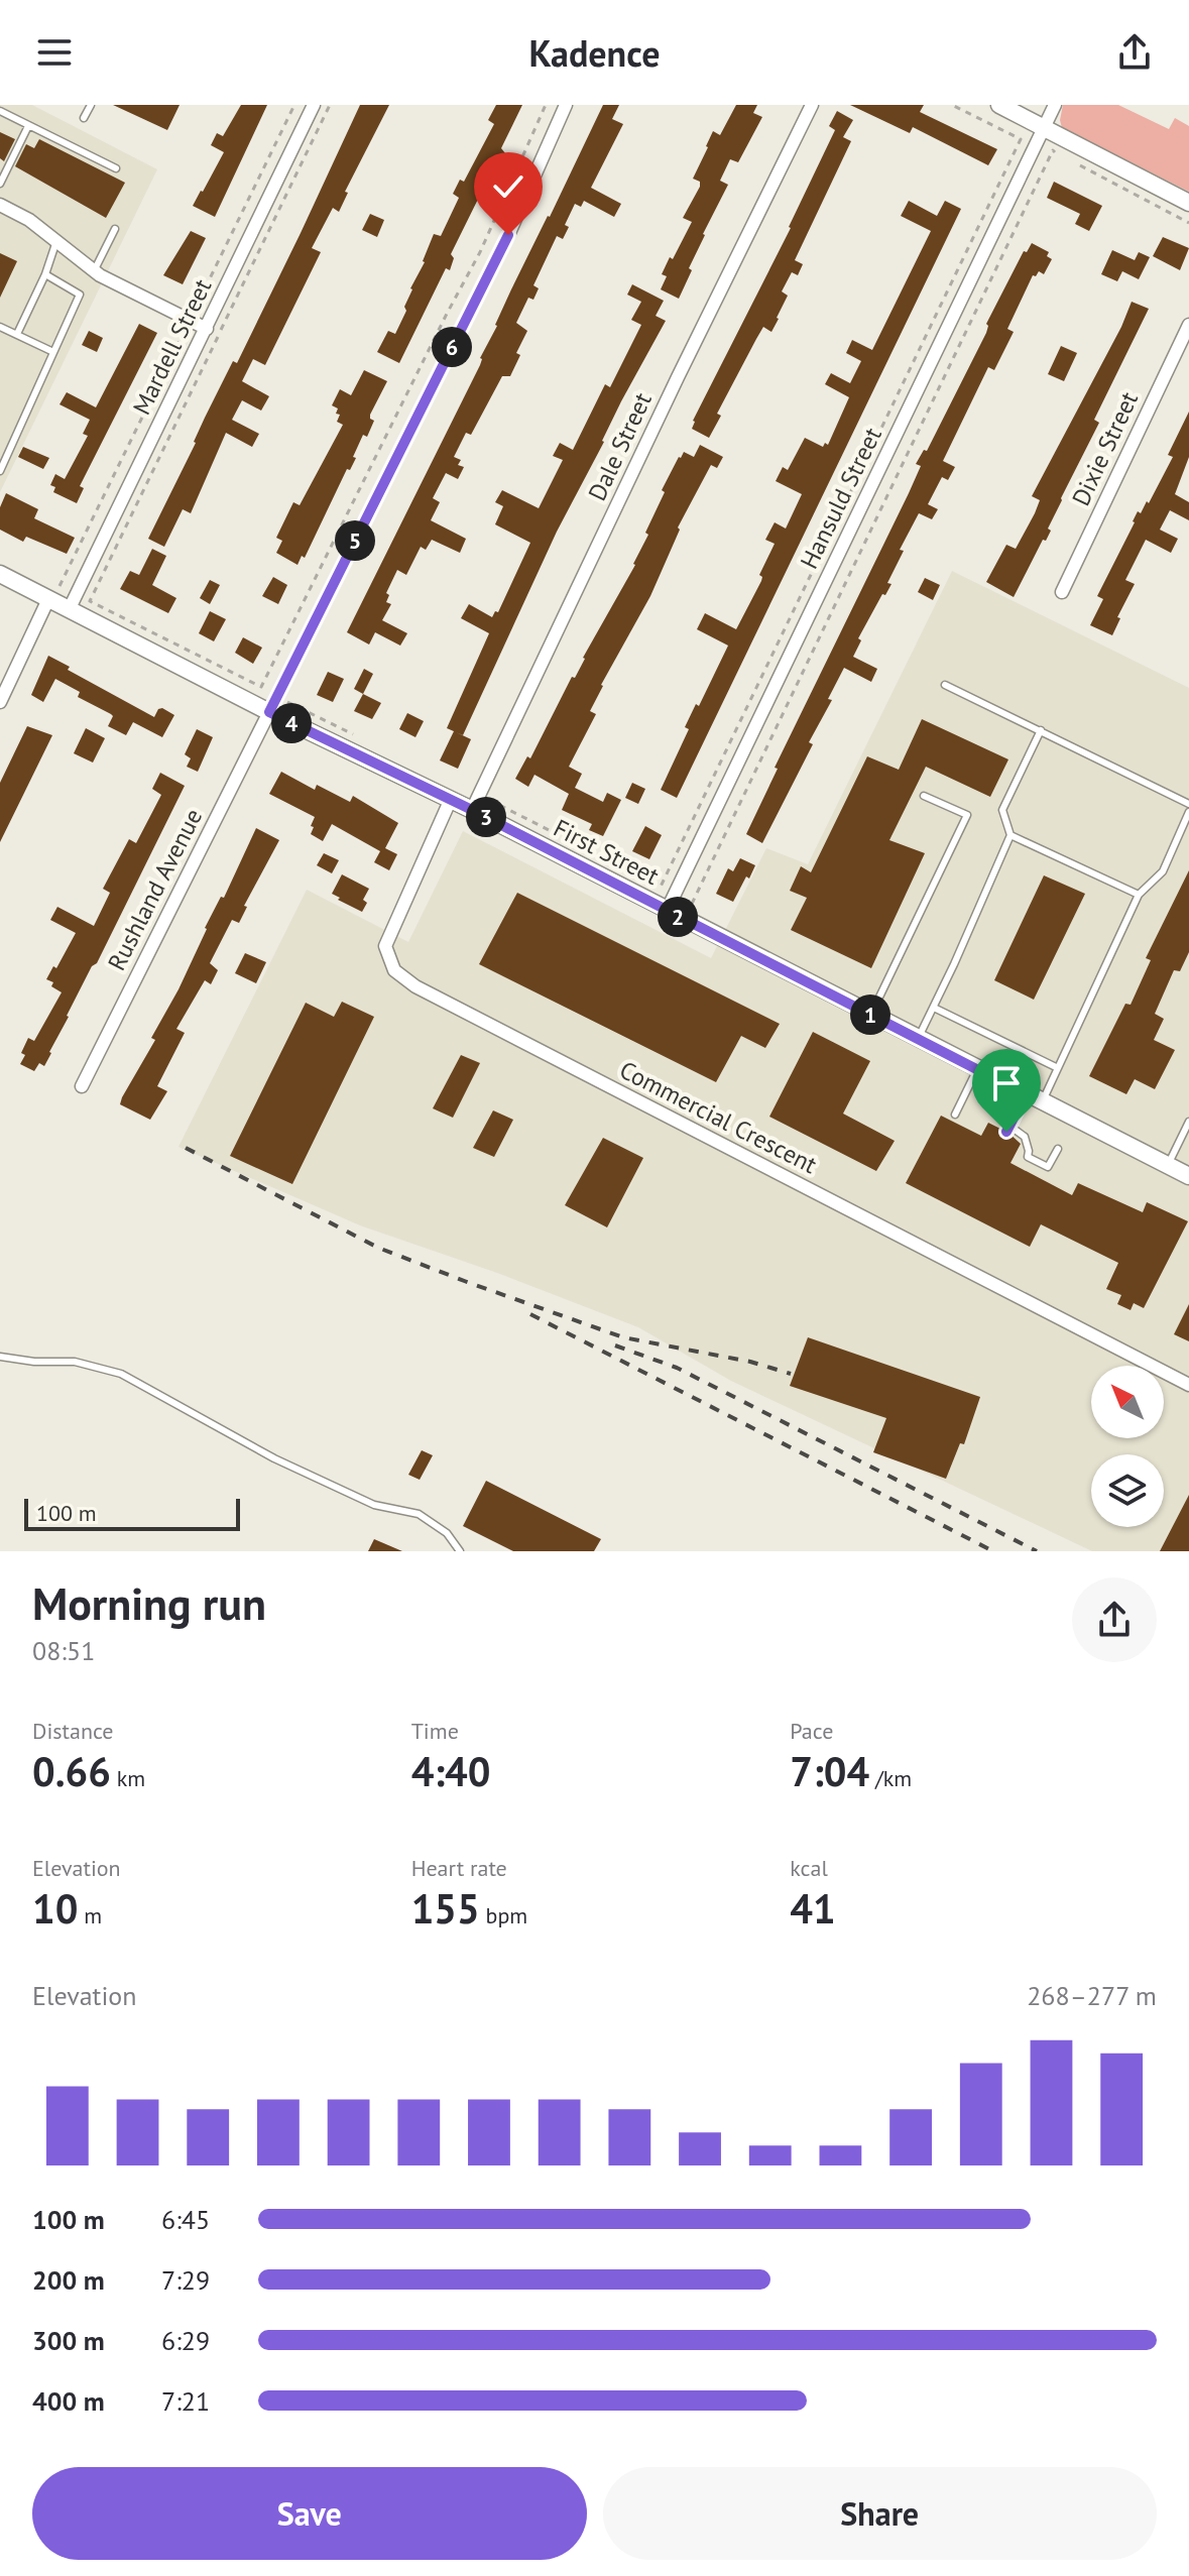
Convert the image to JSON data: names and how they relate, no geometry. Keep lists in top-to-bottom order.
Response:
{
  "streets": {
    "street": [
      "Mardell Street",
      "Dale Street",
      "Dixie Street",
      "Hansuld Street",
      "First Street",
      "Rushland Avenue",
      "Commercial Crescent"
    ]
  },
  "crossings": [
    ["Mardell Street", "First Street"],
    ["Dale Street", "First Street"],
    ["Hansuld Street", "First Street"],
    ["First Street", "Rushland Avenue"],
    ["First Street", "Commercial Crescent"]
  ],
  "scale_bar": "100 m",
  "north": "top left",
  "page": {
    "header": "Kadence",
    "pins": [
      "6",
      "5",
      "4",
      "3",
      "2",
      "1"
    ],
    "scale": "100 m",
    "heading": ["Morning run", "08:51"],
    "stats": [
      ["Distance", "0.66 km"],
      ["Time", "4:40"],
      ["Pace", "7:04 /km"],
      ["Elevation", "10 m"],
      ["Heart rate", "155 bpm"],
      ["kcal", "41"]
    ],
    "chart": ["Elevation", "268–277 m"],
    "list": [
      {
        "name": "100 m",
        "note": "6:45"
      },
      {
        "name": "200 m",
        "note": "7:29"
      },
      {
        "name": "300 m",
        "note": "6:29"
      },
      {
        "name": "400 m",
        "note": "7:21"
      }
    ],
    "buttons": ["Save", "Share"]
  }
}
